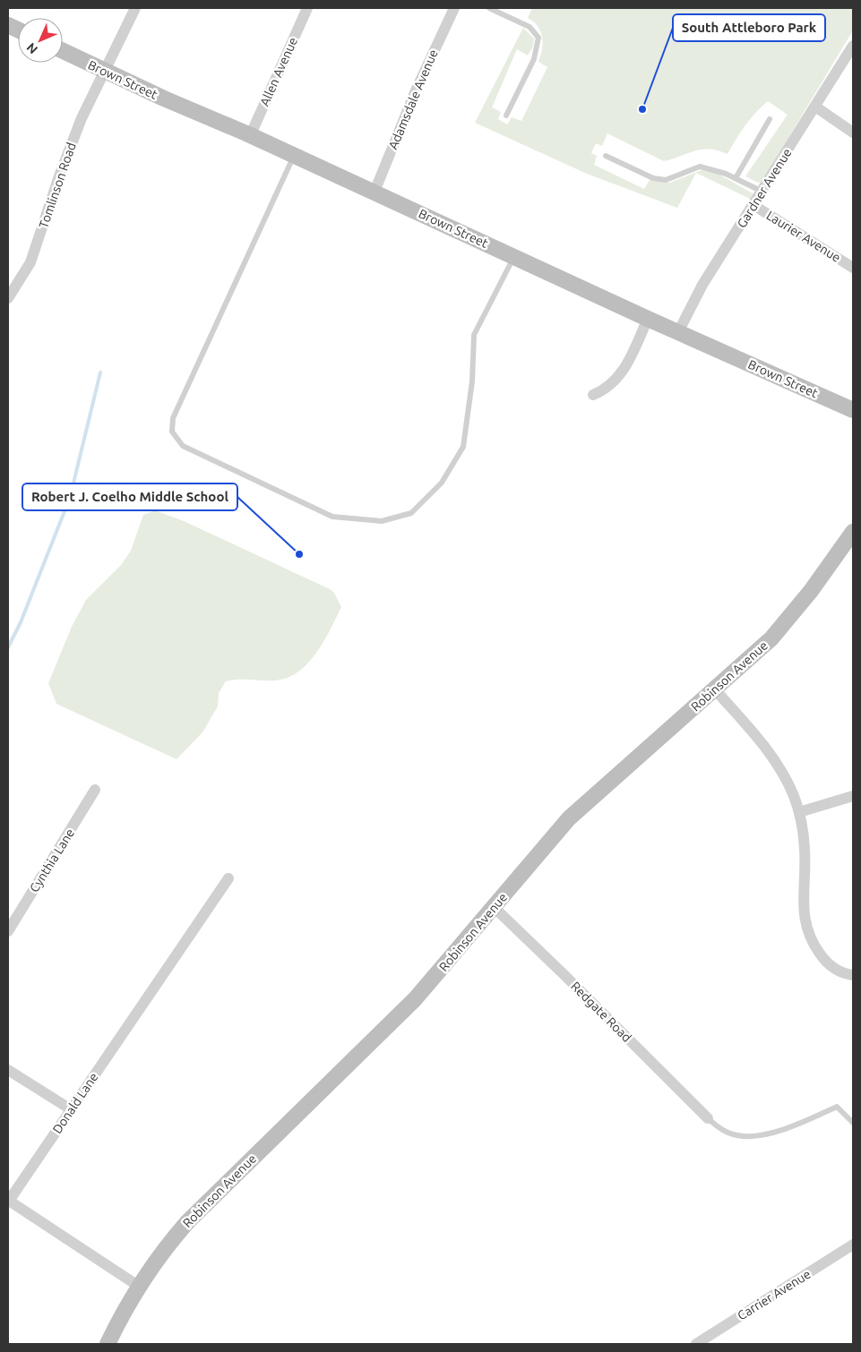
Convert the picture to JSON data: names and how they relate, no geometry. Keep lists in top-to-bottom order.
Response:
{
  "streets": {
    "street": [
      "Allen Avenue",
      "Brown Street",
      "Adamsdale Avenue",
      "Tomlinson Road",
      "Gardner Avenue",
      "Laurier Avenue",
      "Robinson Avenue",
      "Cynthia Lane",
      "Redgate Road",
      "Donald Lane",
      "Carrier Avenue"
    ]
  },
  "crossings": [
    ["Allen Avenue", "Brown Street"],
    ["Brown Street", "Adamsdale Avenue"],
    ["Brown Street", "Tomlinson Road"],
    ["Brown Street", "Gardner Avenue"],
    ["Gardner Avenue", "Laurier Avenue"],
    ["Robinson Avenue", "Redgate Road"],
    ["Robinson Avenue", "Donald Lane"]
  ],
  "places": ["South Attleboro Park", "Robert J. Coelho Middle School"],
  "north": "bottom left"
}
